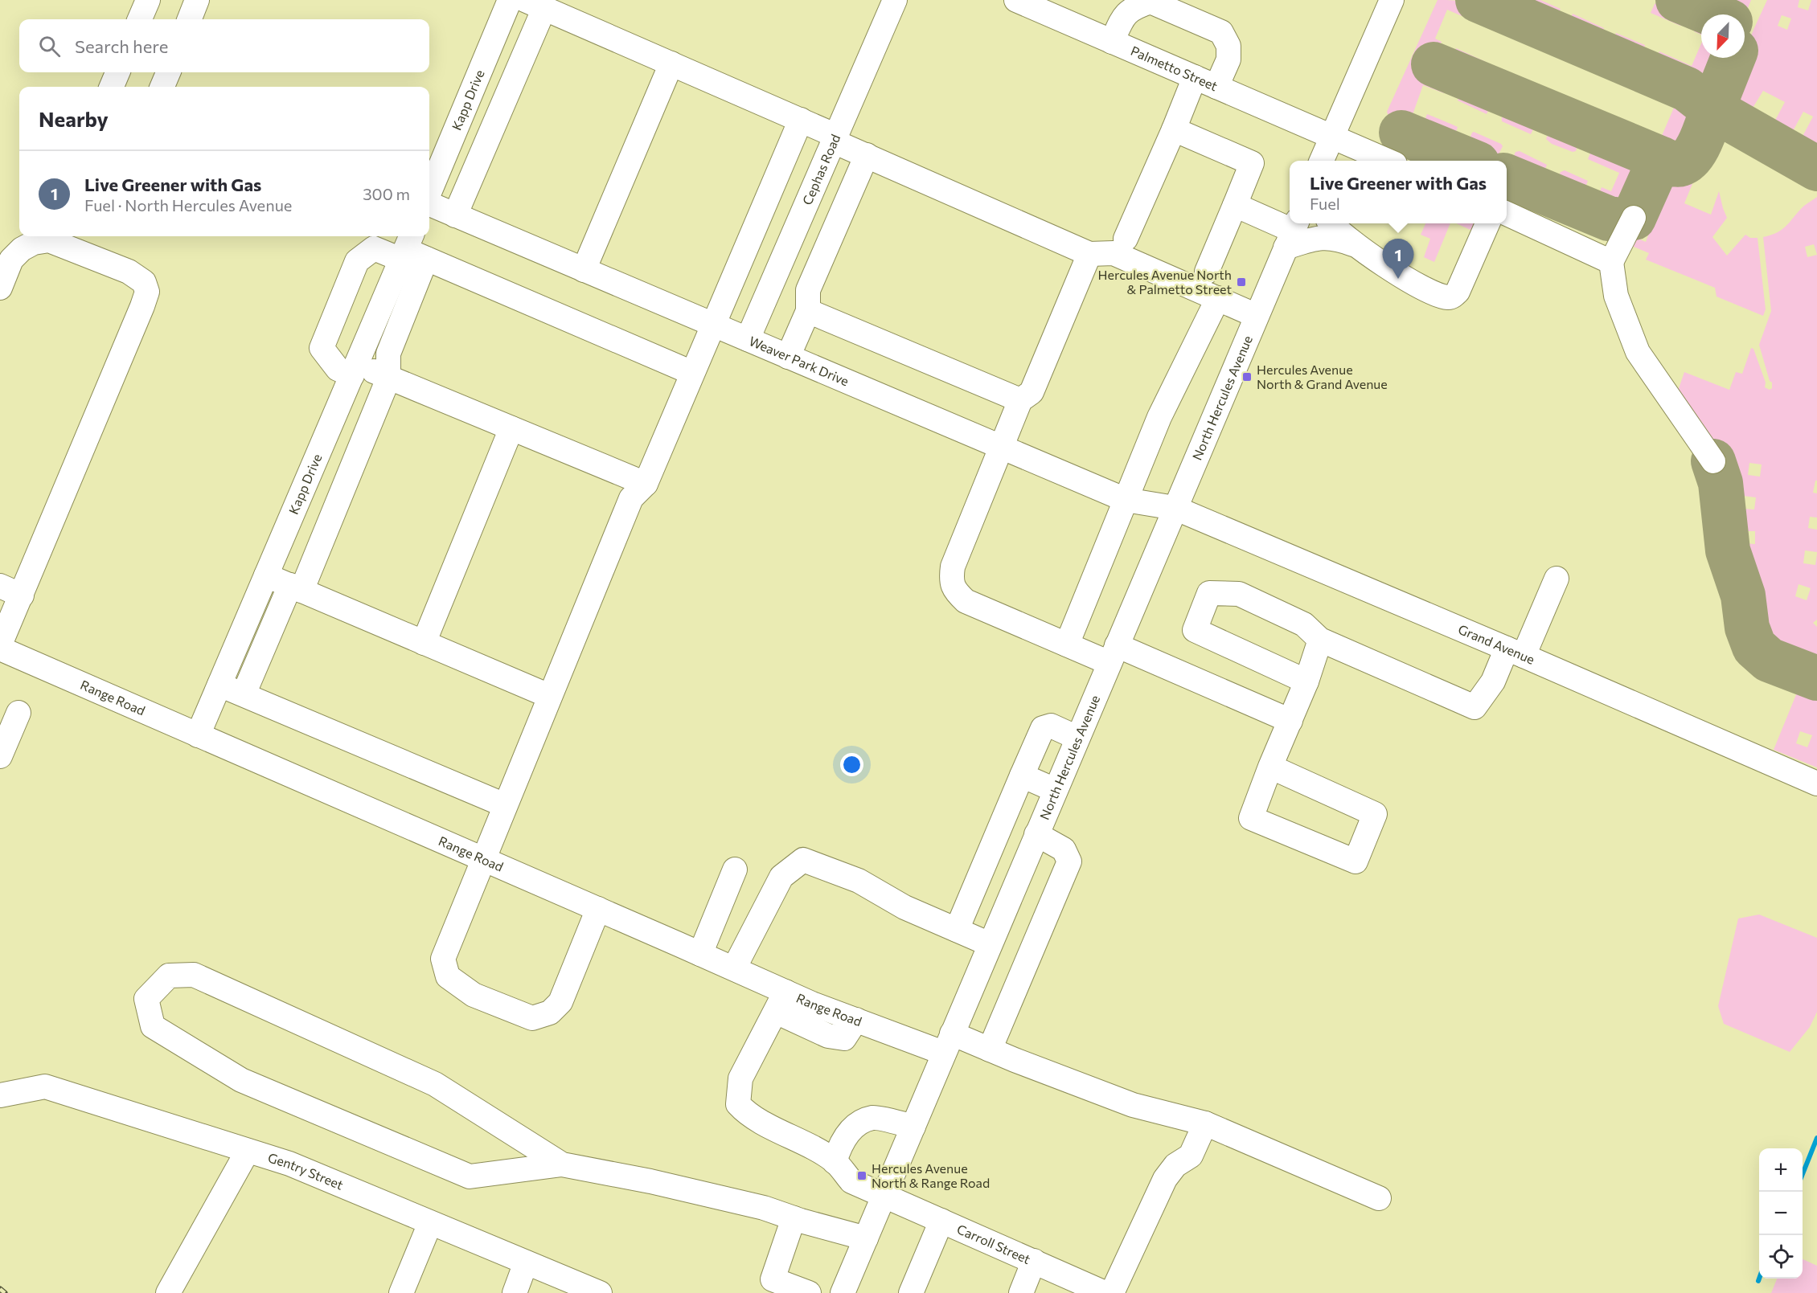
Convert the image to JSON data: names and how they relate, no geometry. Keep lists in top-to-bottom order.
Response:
{
  "streets": {
    "street": [
      "Palmetto Street",
      "Kapp Drive",
      "Cephas Road",
      "Weaver Park Drive",
      "North Hercules Avenue",
      "Grand Avenue",
      "Range Road",
      "Gentry Street",
      "Carroll Street"
    ]
  },
  "crossings": [
    ["Kapp Drive", "Range Road"],
    ["Cephas Road", "Weaver Park Drive"],
    ["Weaver Park Drive", "North Hercules Avenue"],
    ["Weaver Park Drive", "Grand Avenue"],
    ["North Hercules Avenue", "Grand Avenue"],
    ["North Hercules Avenue", "Range Road"],
    ["North Hercules Avenue", "Carroll Street"],
    ["Range Road", "Carroll Street"]
  ],
  "places": {
    "transit": ["Hercules Avenue North & Palmetto Street", "Hercules Avenue North & Grand Avenue", "Hercules Avenue North & Range Road"]
  },
  "north": "bottom left",
  "page": {
    "search": "Search here",
    "heading": "Nearby",
    "list": [
      {
        "mark": "1",
        "name": "Live Greener with Gas",
        "note": "Fuel · North Hercules Avenue",
        "value": "300 m"
      }
    ],
    "popup": ["Live Greener with Gas", "Fuel"],
    "pins": "1",
    "map_buttons": ["+", "−"]
  }
}
